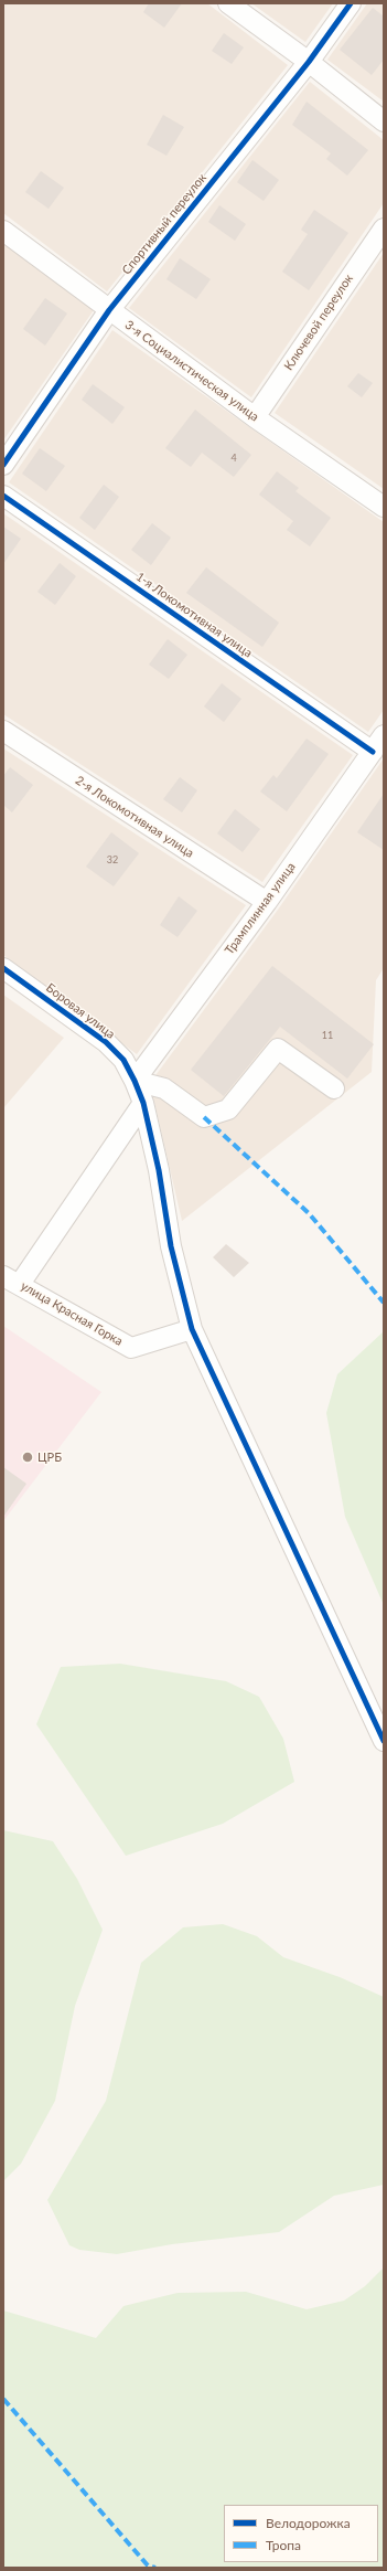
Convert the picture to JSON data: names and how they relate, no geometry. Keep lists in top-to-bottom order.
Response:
{
  "streets": {
    "street": [
      "Спортивный переулок",
      "Ключевой переулок",
      "3-я Социалистическая улица",
      "1-я Локомотивная улица",
      "2-я Локомотивная улица",
      "Трамплинная улица",
      "Боровая улица",
      "улица Красная Горка"
    ]
  },
  "crossings": [
    ["Спортивный переулок", "3-я Социалистическая улица"],
    ["Ключевой переулок", "3-я Социалистическая улица"],
    ["1-я Локомотивная улица", "Трамплинная улица"],
    ["2-я Локомотивная улица", "Трамплинная улица"],
    ["Трамплинная улица", "Боровая улица"],
    ["Боровая улица", "улица Красная Горка"]
  ],
  "places": ["ЦРБ"],
  "house_numbers": ["4", "32", "11"],
  "legend": ["Велодорожка", "Тропа"]
}
